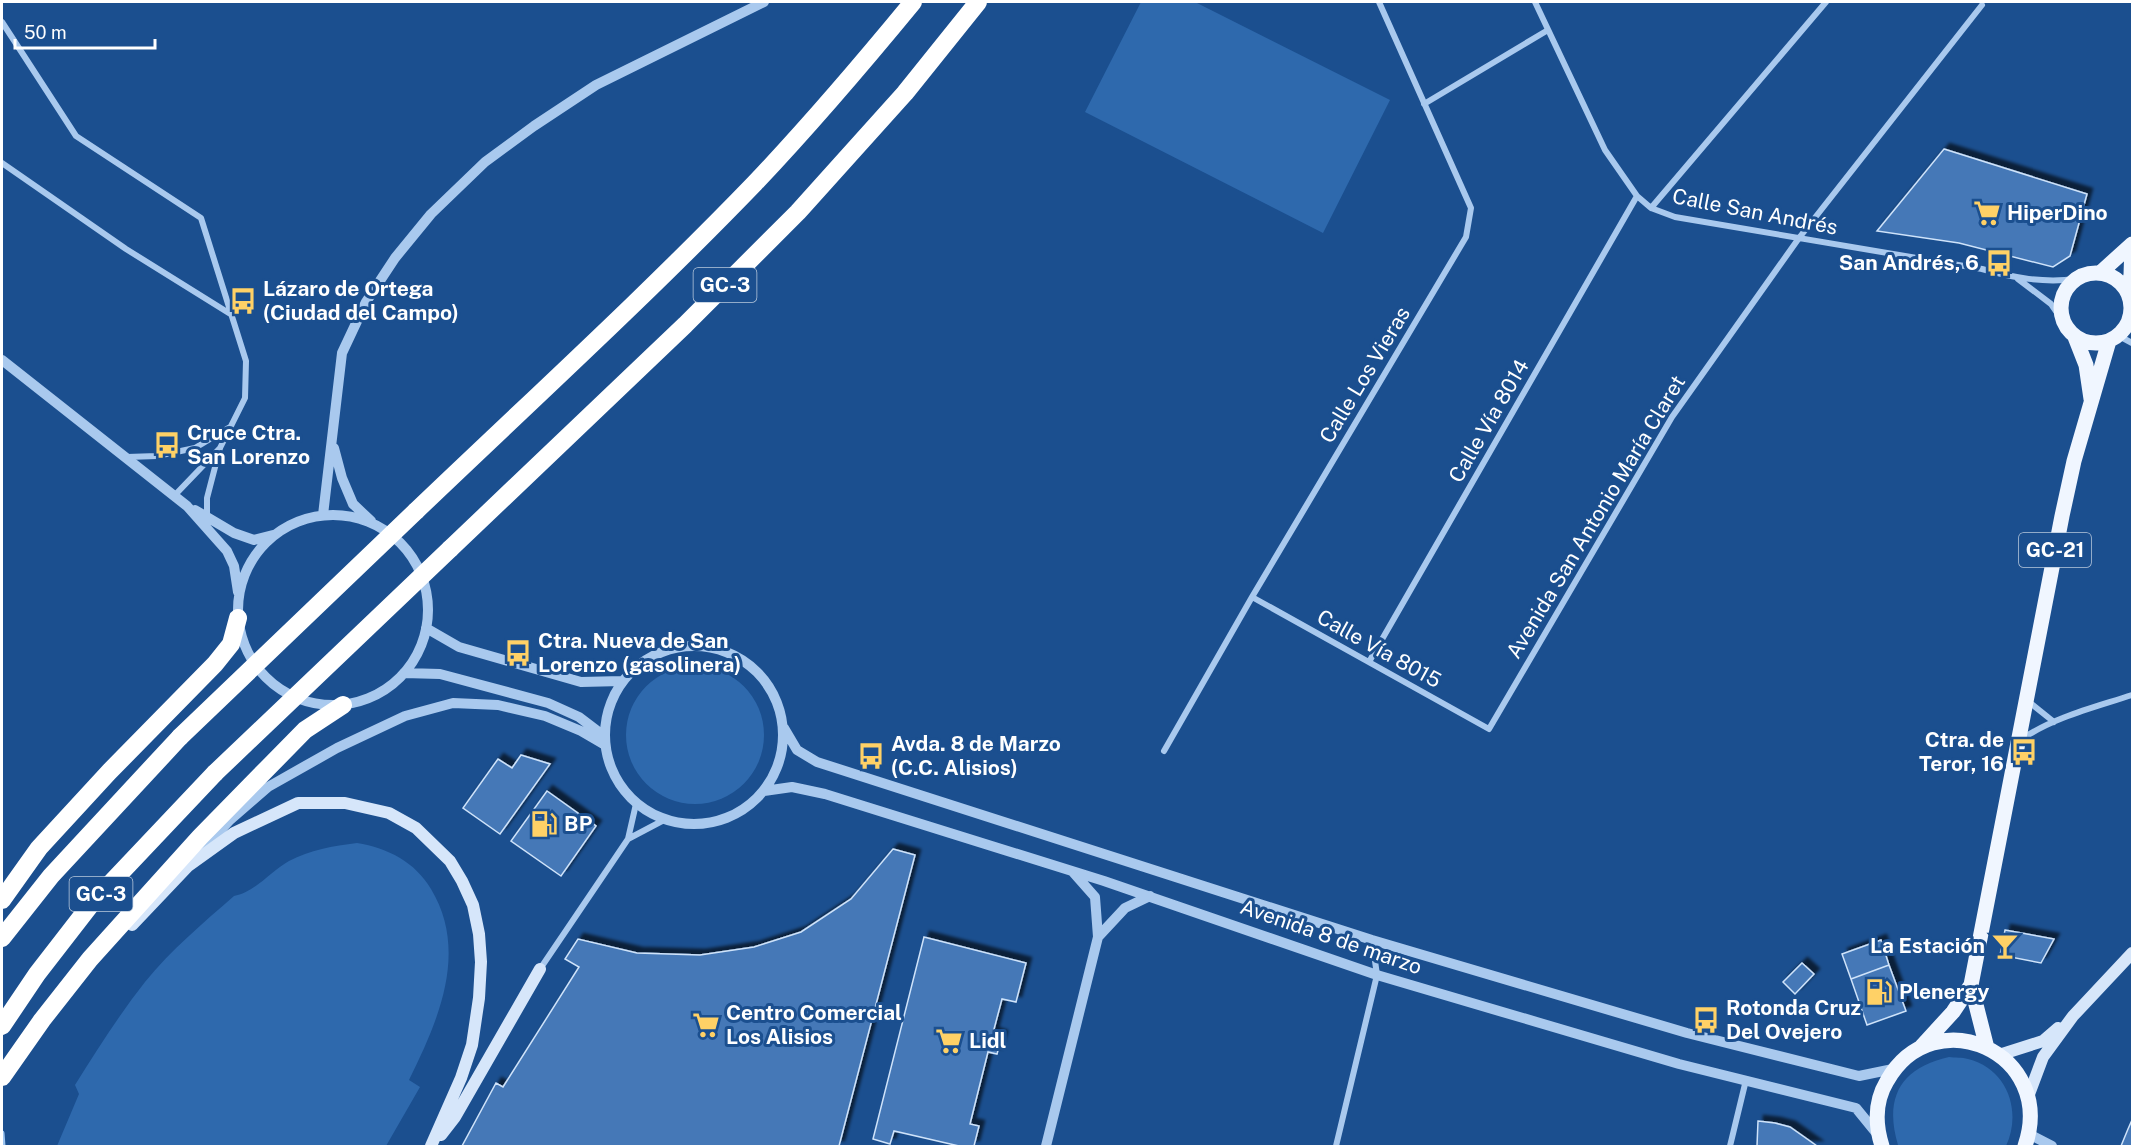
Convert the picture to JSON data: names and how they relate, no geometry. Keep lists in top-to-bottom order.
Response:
{
  "streets": {
    "highway": ["GC-3"],
    "main road": ["GC-21"],
    "street": [
      "Calle San Andrés",
      "Calle Los Vieras",
      "Calle Vía 8014",
      "Avenida San Antonio María Claret",
      "Calle Vía 8015",
      "Avenida 8 de marzo"
    ]
  },
  "crossings": [
    ["Calle San Andrés", "Calle Vía 8014"],
    ["Calle San Andrés", "Avenida San Antonio María Claret"],
    ["Calle San Andrés", "GC-21"],
    ["Calle Los Vieras", "Calle Vía 8015"],
    ["Calle Vía 8014", "Calle Vía 8015"],
    ["Avenida San Antonio María Claret", "Calle Vía 8015"]
  ],
  "places": {
    "supermarket": ["HiperDino", "Centro Comercial Los Alisios", "Lidl"],
    "bus stop": [
      "San Andrés, 6",
      "Lázaro de Ortega (Ciudad del Campo)",
      "Cruce Ctra. San Lorenzo",
      "Ctra. Nueva de San Lorenzo (gasolinera)",
      "Ctra. de Teror, 16",
      "Avda. 8 de Marzo (C.C. Alisios)",
      "Rotonda Cruz Del Ovejero"
    ],
    "fuel station": ["BP", "Plenergy"],
    "bar": ["La Estación"]
  },
  "scale_bar": "50 m"
}
